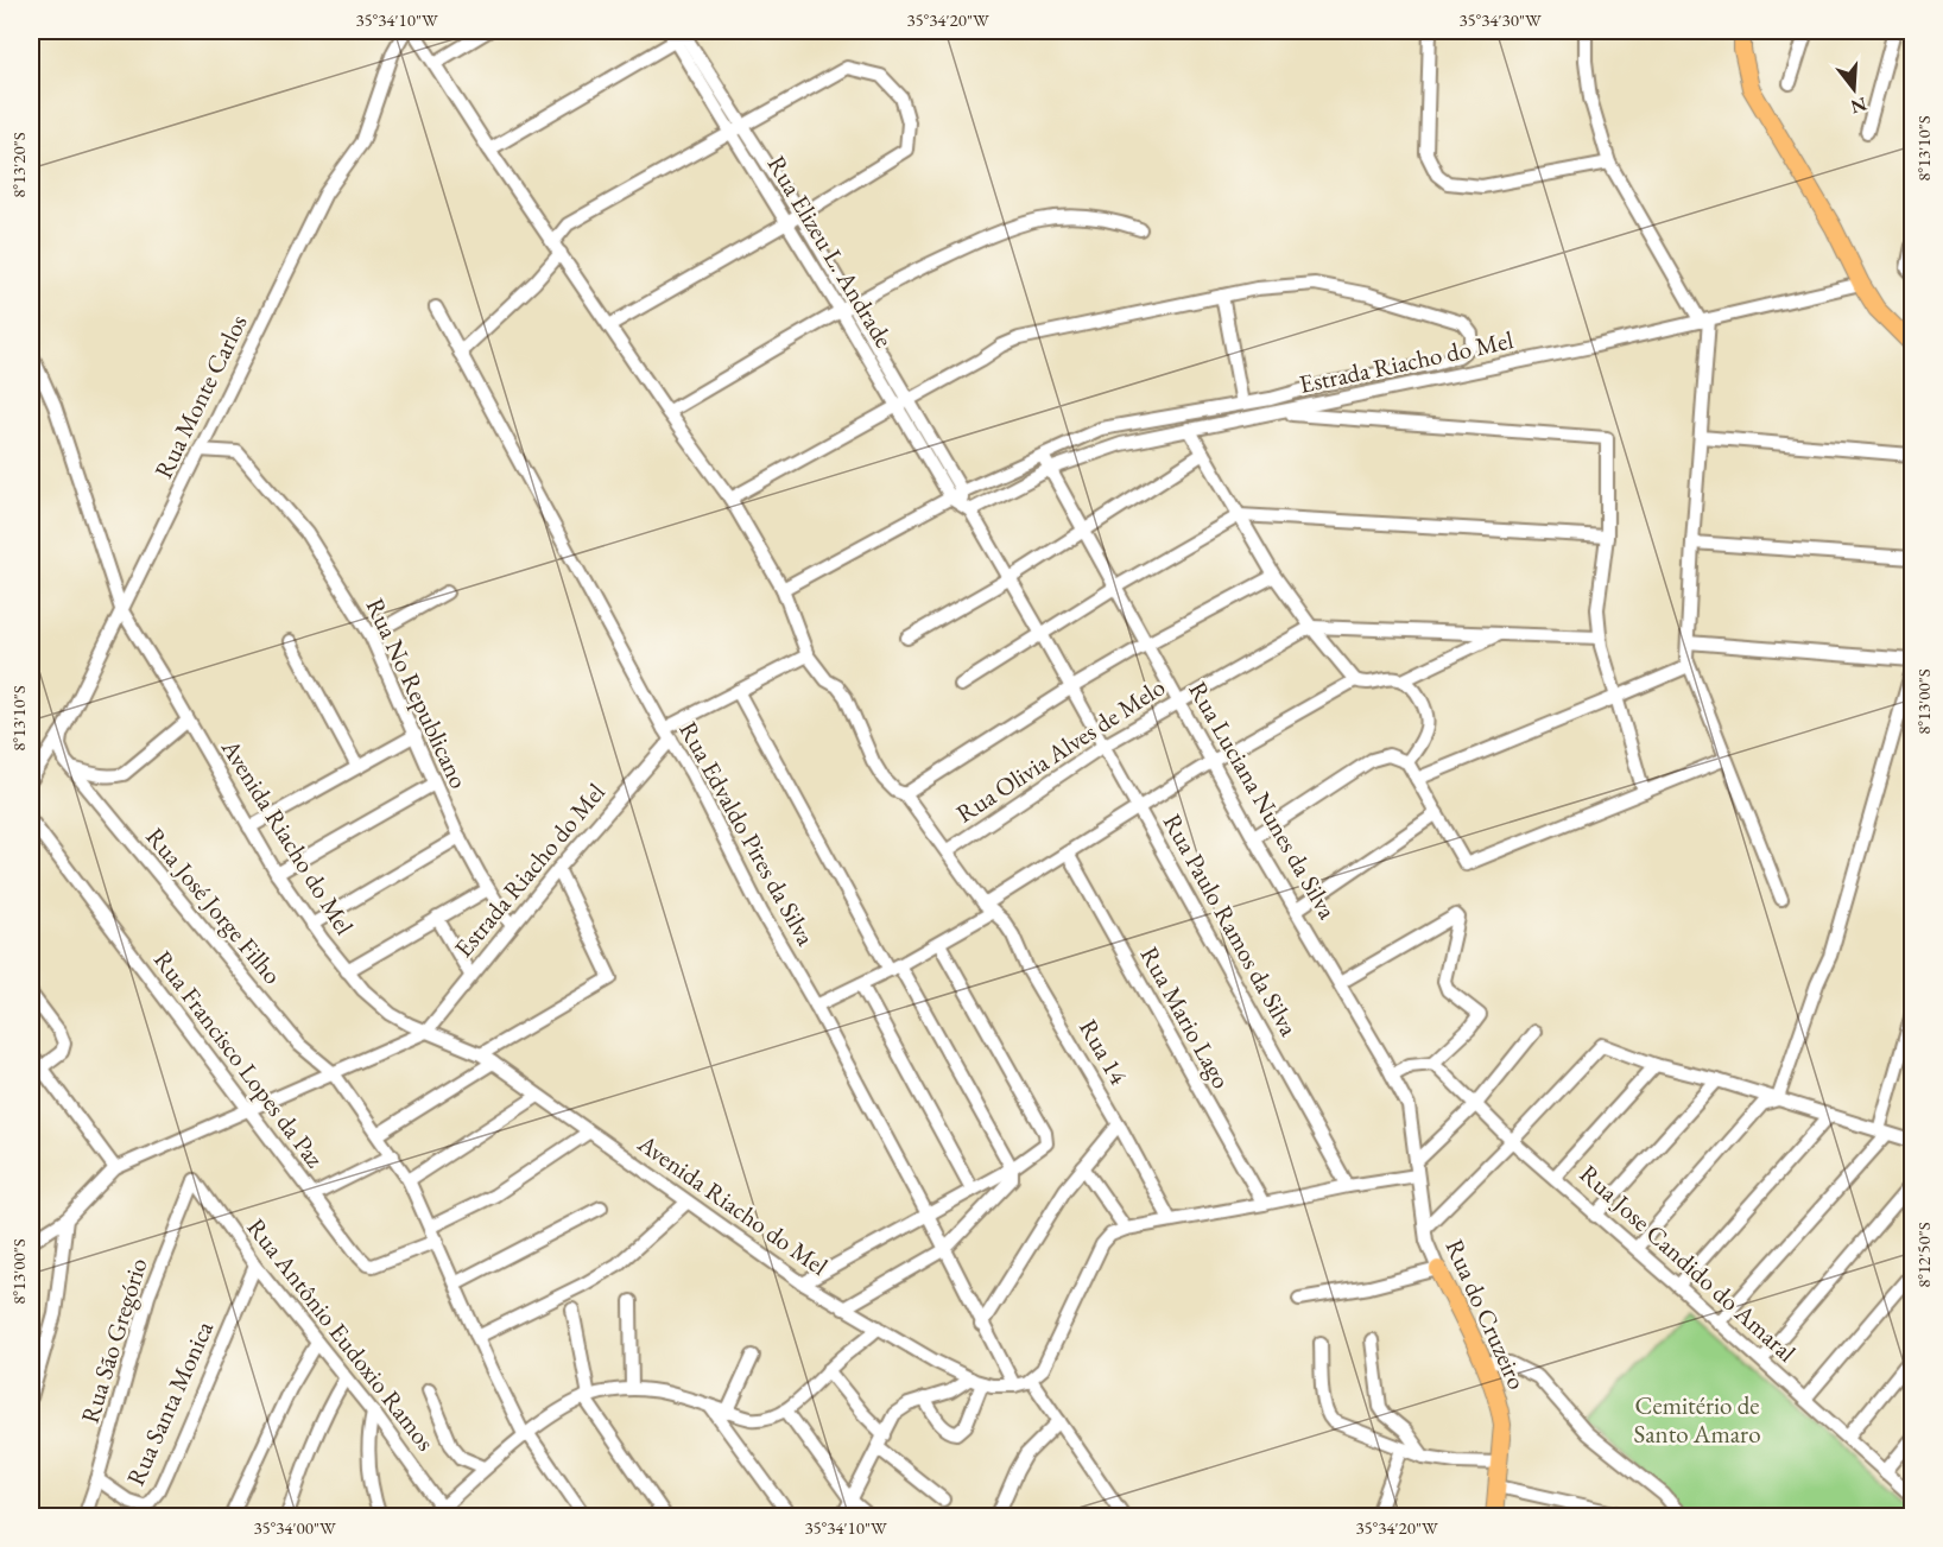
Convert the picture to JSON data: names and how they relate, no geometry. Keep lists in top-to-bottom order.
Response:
{
  "streets": {
    "main road": ["Rua do Cruzeiro"],
    "street": [
      "Rua Elizeu L. Andrade",
      "Estrada Riacho do Mel",
      "Rua Monte Carlos",
      "Rua No Republicano",
      "Rua Olivia Alves de Melo",
      "Rua Luciana Nunes da Silva",
      "Rua Edvaldo Pires da Silva",
      "Avenida Riacho do Mel",
      "Rua José Jorge Filho",
      "Rua Paulo Ramos da Silva",
      "Rua Mario Lago",
      "Rua 14",
      "Rua Francisco Lopes da Paz",
      "Rua Jose Candido do Amaral",
      "Rua Antônio Eudoxio Ramos",
      "Rua São Gregório",
      "Rua Santa Monica"
    ]
  },
  "crossings": [
    ["Rua Elizeu L. Andrade", "Estrada Riacho do Mel"],
    ["Rua Elizeu L. Andrade", "Rua Paulo Ramos da Silva"],
    ["Estrada Riacho do Mel", "Rua No Republicano"],
    ["Estrada Riacho do Mel", "Rua Luciana Nunes da Silva"],
    ["Estrada Riacho do Mel", "Rua Edvaldo Pires da Silva"],
    ["Estrada Riacho do Mel", "Avenida Riacho do Mel"],
    ["Estrada Riacho do Mel", "Rua Paulo Ramos da Silva"],
    ["Estrada Riacho do Mel", "Rua 14"],
    ["Rua Monte Carlos", "Rua No Republicano"],
    ["Rua Monte Carlos", "Avenida Riacho do Mel"],
    ["Rua Monte Carlos", "Rua José Jorge Filho"],
    ["Rua Olivia Alves de Melo", "Rua Luciana Nunes da Silva"],
    ["Rua Olivia Alves de Melo", "Rua Paulo Ramos da Silva"],
    ["Rua Olivia Alves de Melo", "Rua 14"],
    ["Rua Luciana Nunes da Silva", "Rua do Cruzeiro"],
    ["Rua Edvaldo Pires da Silva", "Avenida Riacho do Mel"],
    ["Rua José Jorge Filho", "Rua Francisco Lopes da Paz"],
    ["Rua Antônio Eudoxio Ramos", "Rua São Gregório"],
    ["Rua Antônio Eudoxio Ramos", "Rua Santa Monica"],
    ["Rua São Gregório", "Rua Santa Monica"]
  ],
  "parks": ["Cemitério de Santo Amaro"],
  "north": "bottom",
  "coordinates": [
    "35°34'10\"W",
    "35°34'20\"W",
    "35°34'30\"W",
    "8°13'10\"S",
    "8°13'20\"S",
    "8°13'00\"S",
    "8°12'50\"S",
    "35°34'00\"W"
  ]
}
